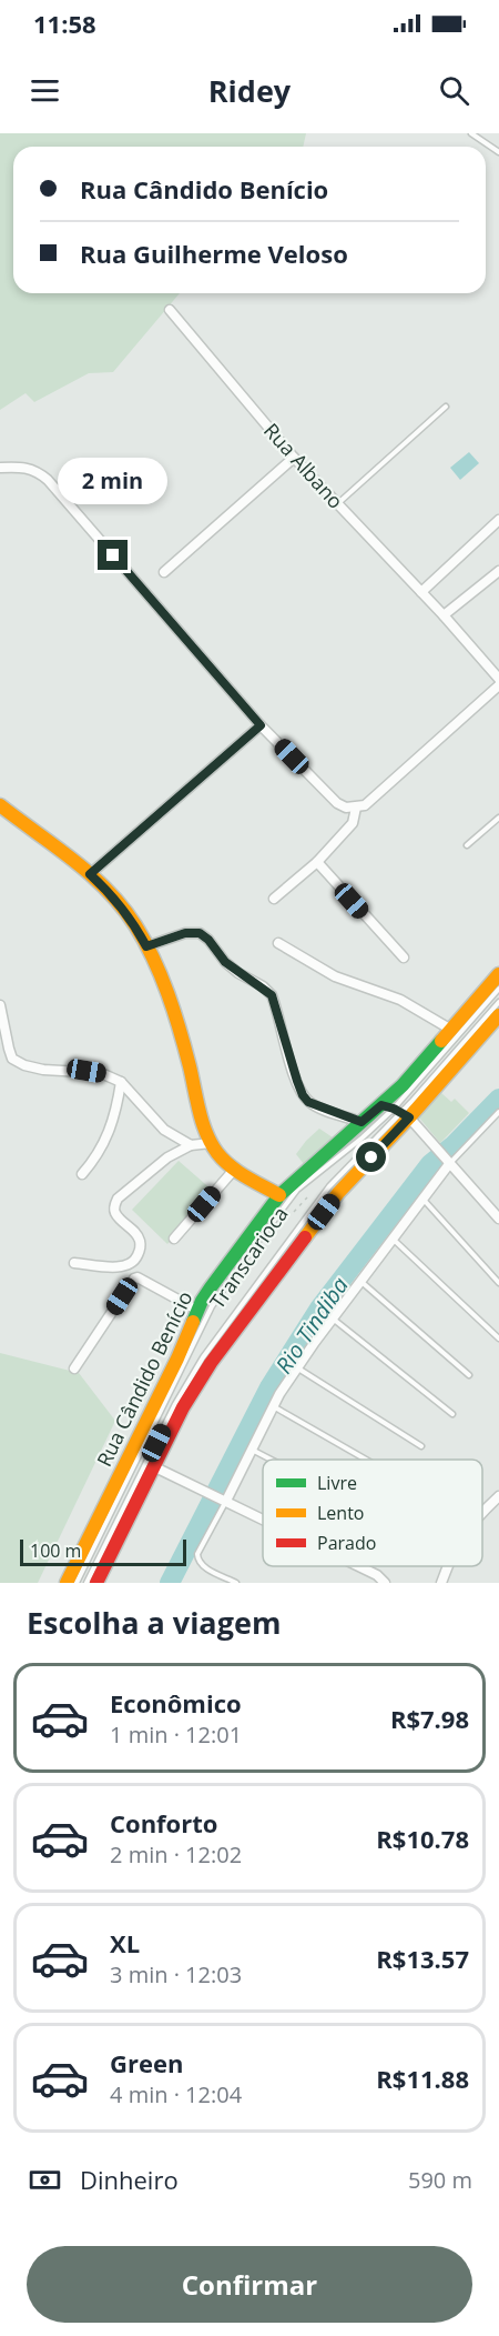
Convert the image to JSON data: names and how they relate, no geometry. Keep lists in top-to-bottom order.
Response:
{
  "streets": {
    "main road": ["Rua Cândido Benício"],
    "street": ["Rua Albano"],
    "lane": ["Transcarioca"]
  },
  "crossings": [
    ["Transcarioca", "Rua Cândido Benício"]
  ],
  "water": ["Rio Tindiba"],
  "legend": ["Livre", "Lento", "Parado"],
  "scale_bar": "100 m",
  "page": {
    "status": "11:58",
    "header": "Ridey",
    "banner": ["Rua Cândido Benício", "Rua Guilherme Veloso"],
    "bubble": "2 min",
    "scale": "100 m",
    "heading": "Escolha a viagem",
    "list": [
      {
        "name": "Econômico",
        "note": "1 min · 12:01",
        "value": "R$7.98"
      },
      {
        "name": "Conforto",
        "note": "2 min · 12:02",
        "value": "R$10.78"
      },
      {
        "name": "XL",
        "note": "3 min · 12:03",
        "value": "R$13.57"
      },
      {
        "name": "Green",
        "note": "4 min · 12:04",
        "value": "R$11.88"
      }
    ],
    "pay": ["Dinheiro", "590 m"],
    "buttons": "Confirmar"
  }
}
